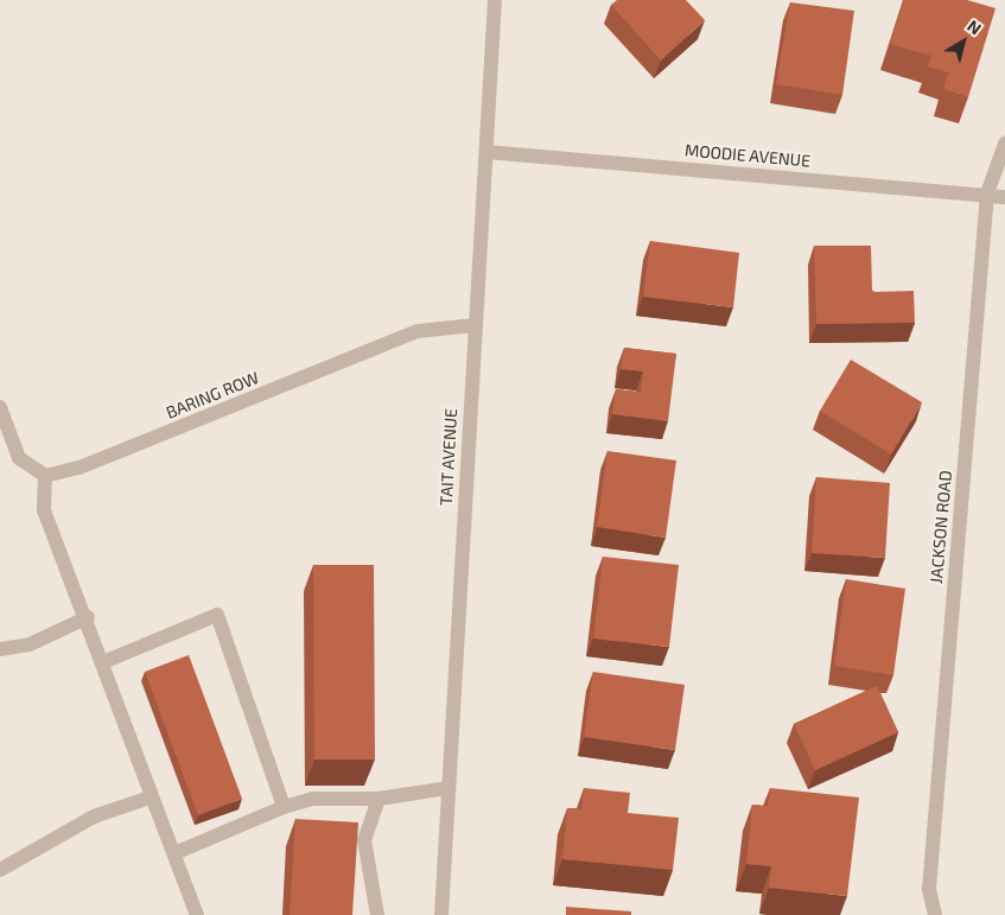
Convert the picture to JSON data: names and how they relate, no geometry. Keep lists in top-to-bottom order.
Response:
{
  "streets": {
    "street": [
      "MOODIE AVENUE",
      "BARING ROW",
      "TAIT AVENUE",
      "JACKSON ROAD"
    ]
  },
  "crossings": [
    ["MOODIE AVENUE", "TAIT AVENUE"],
    ["MOODIE AVENUE", "JACKSON ROAD"],
    ["BARING ROW", "TAIT AVENUE"]
  ],
  "north": "top right"
}
